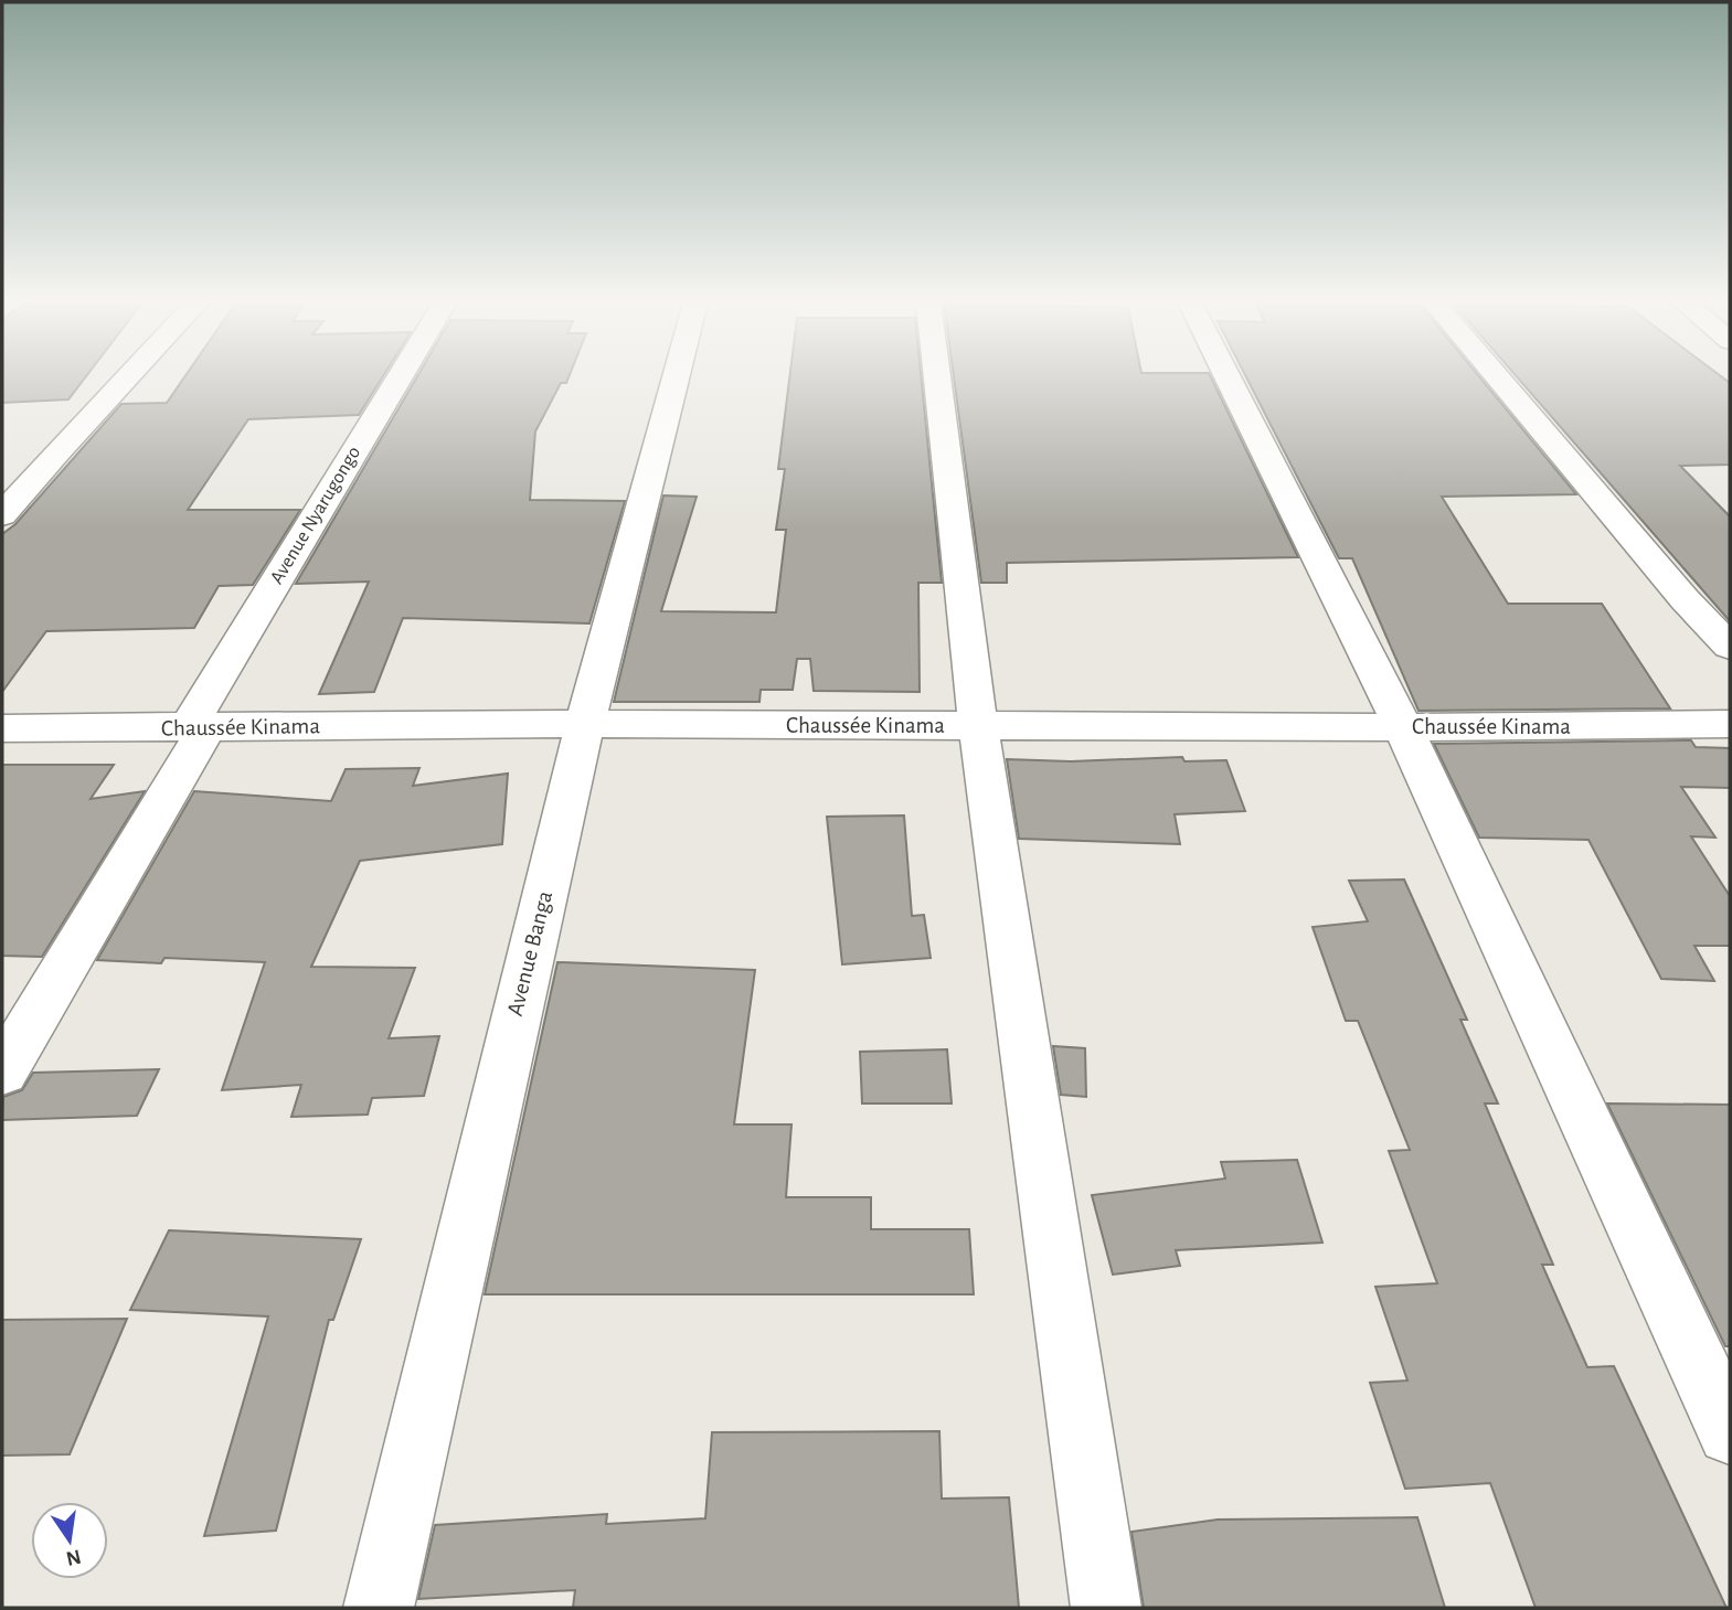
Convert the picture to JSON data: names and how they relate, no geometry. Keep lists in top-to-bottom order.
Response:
{
  "streets": {
    "street": ["Avenue Nyarugongo", "Chaussée Kinama", "Avenue Banga"]
  },
  "crossings": [
    ["Avenue Nyarugongo", "Chaussée Kinama"],
    ["Chaussée Kinama", "Avenue Banga"]
  ],
  "north": "bottom"
}
